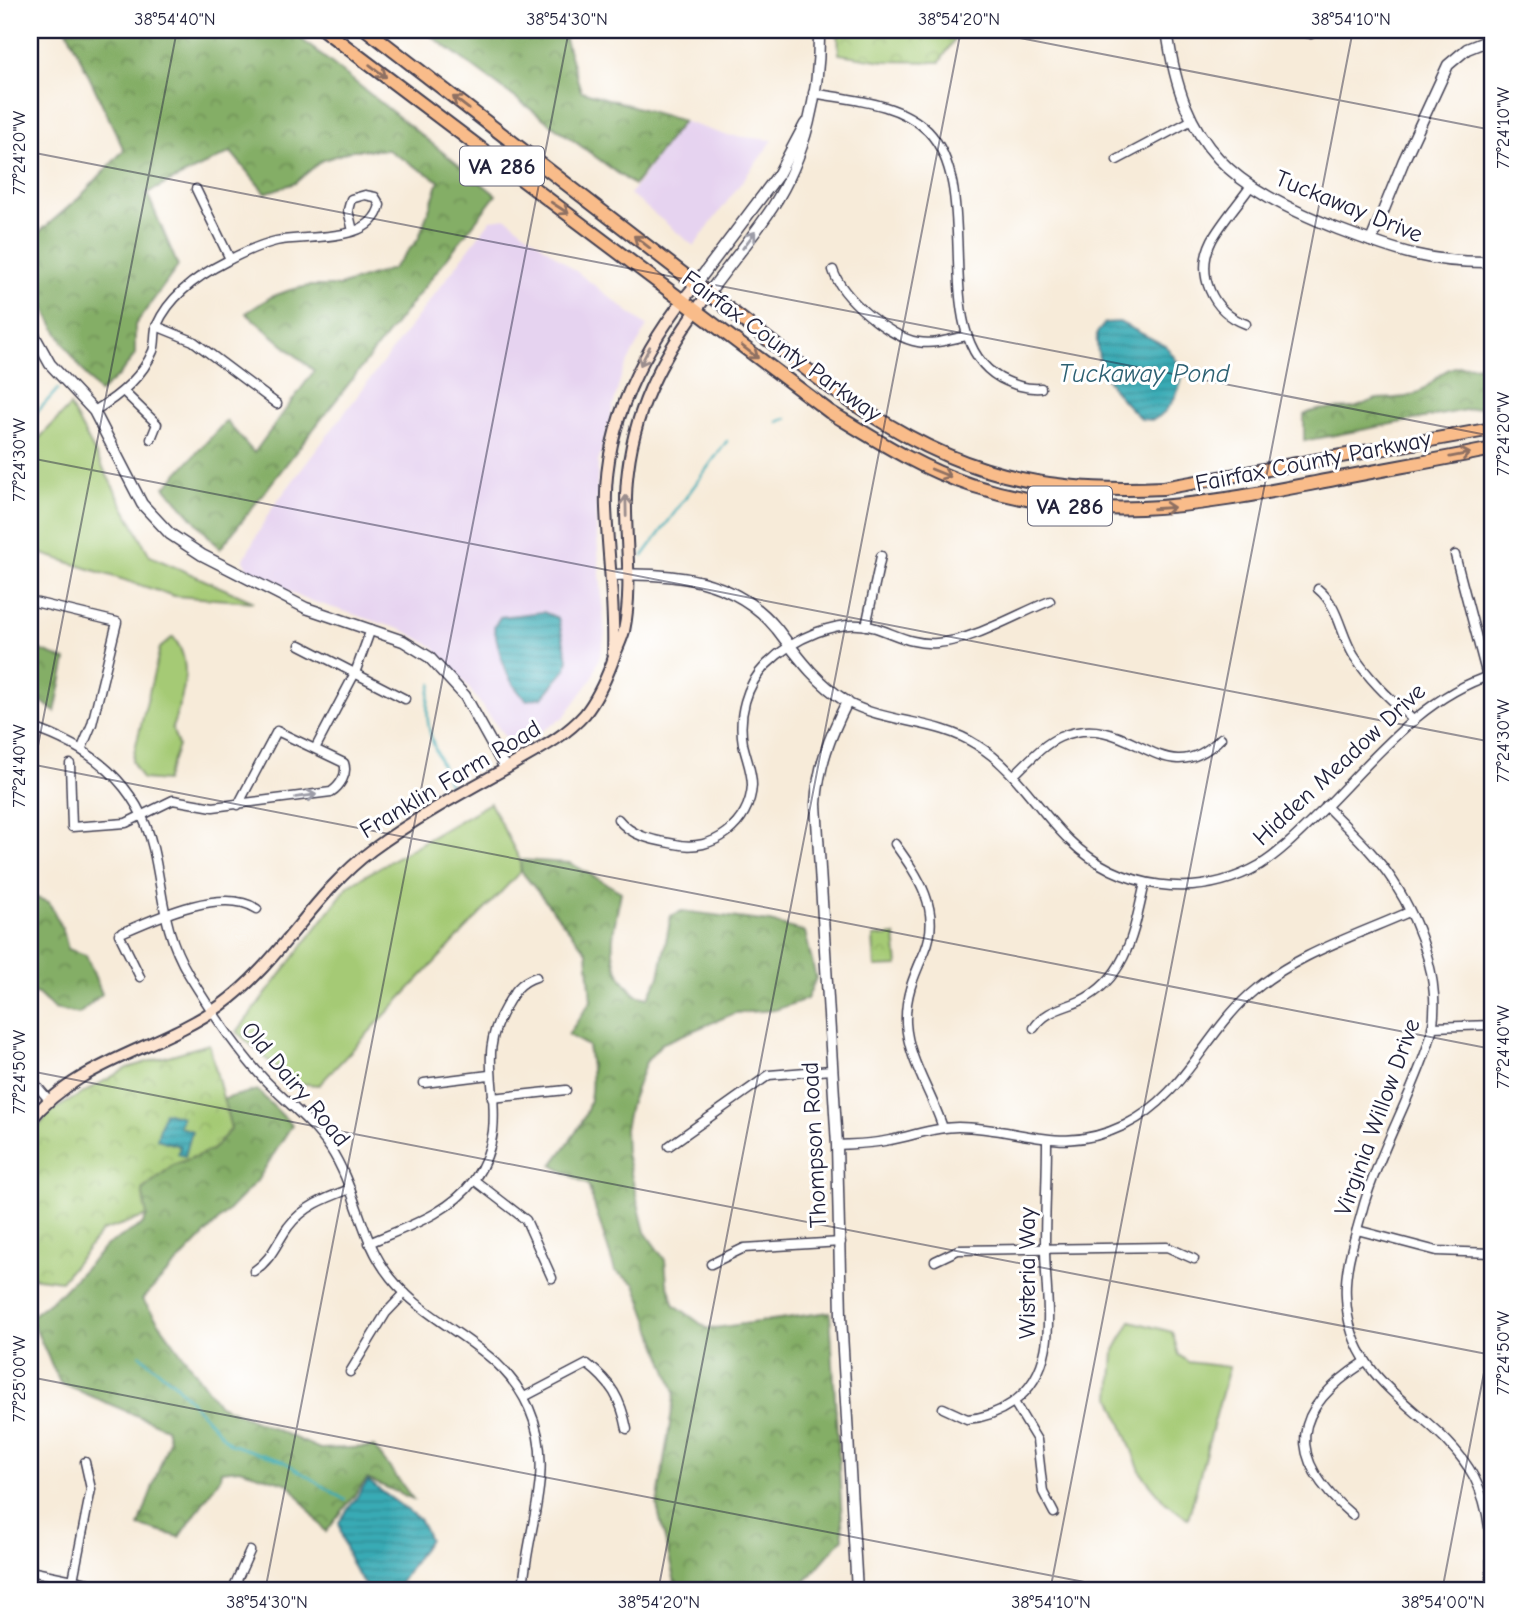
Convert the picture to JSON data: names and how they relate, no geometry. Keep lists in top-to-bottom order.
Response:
{
  "streets": {
    "highway": ["VA 286", "Fairfax County Parkway"],
    "main road": ["Franklin Farm Road"],
    "street": [
      "Tuckaway Drive",
      "Hidden Meadow Drive",
      "Old Dairy Road",
      "Virginia Willow Drive",
      "Thompson Road",
      "Wisteria Way"
    ]
  },
  "crossings": [
    ["Fairfax County Parkway", "Franklin Farm Road"],
    ["Hidden Meadow Drive", "Franklin Farm Road"],
    ["Hidden Meadow Drive", "Virginia Willow Drive"],
    ["Hidden Meadow Drive", "Thompson Road"],
    ["Franklin Farm Road", "Old Dairy Road"]
  ],
  "water": ["Tuckaway Pond"],
  "coordinates": [
    "38°54'40\"N",
    "38°54'30\"N",
    "38°54'20\"N",
    "38°54'10\"N",
    "77°24'10\"W",
    "77°24'20\"W",
    "77°24'30\"W",
    "77°24'40\"W",
    "77°24'50\"W",
    "77°25'00\"W",
    "38°54'00\"N"
  ]
}
